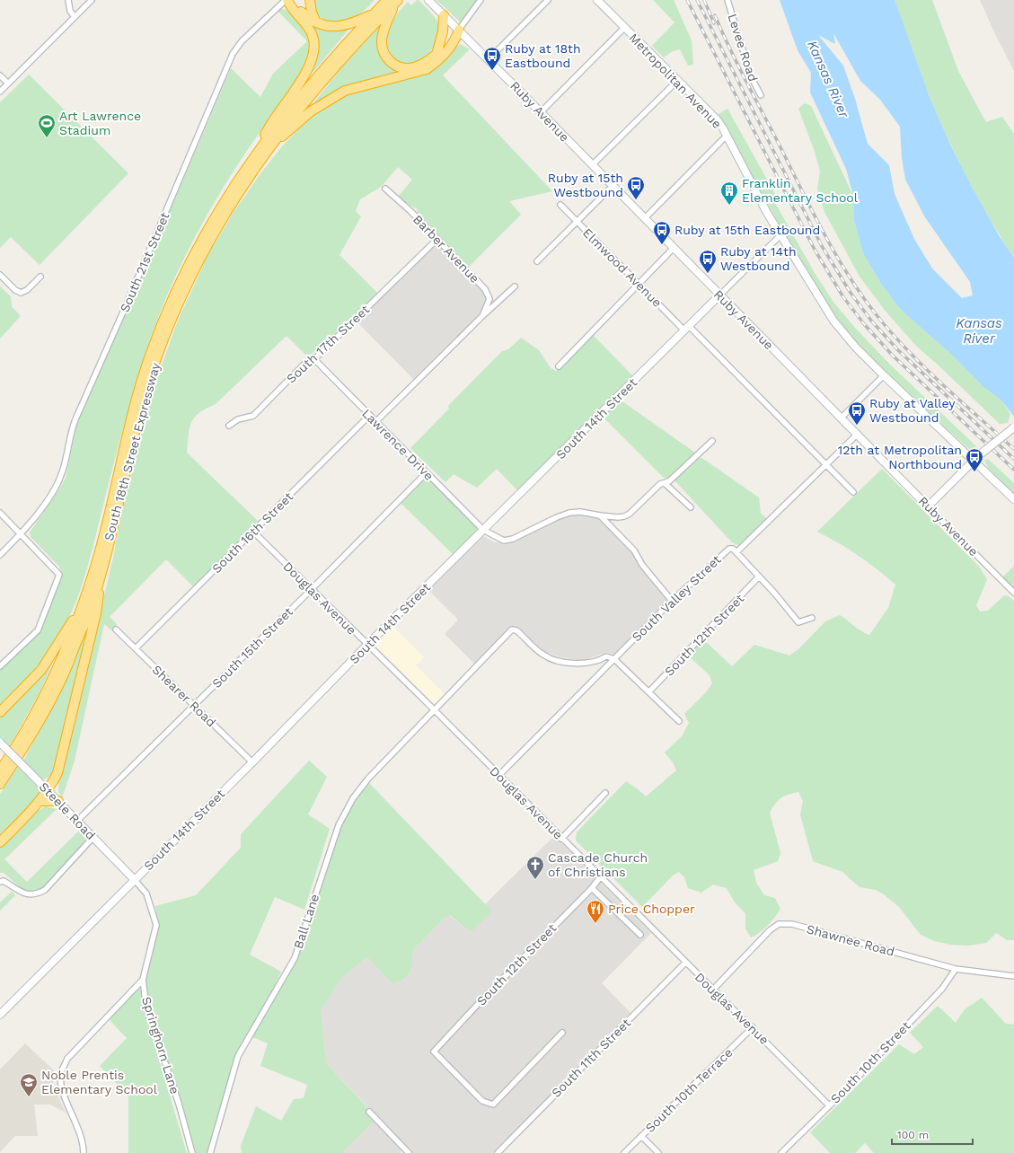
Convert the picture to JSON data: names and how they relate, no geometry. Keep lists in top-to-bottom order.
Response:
{
  "streets": {
    "highway": ["South 18th Street Expressway"],
    "street": [
      "Levee Road",
      "Metropolitan Avenue",
      "Ruby Avenue",
      "Barber Avenue",
      "South 21st Street",
      "Elmwood Avenue",
      "South 17th Street",
      "South 14th Street",
      "Lawrence Drive",
      "South 16th Street",
      "Douglas Avenue",
      "South Valley Street",
      "South 12th Street",
      "South 15th Street",
      "Shearer Road",
      "Steele Road",
      "Ball Lane",
      "Shawnee Road",
      "Springhorn Lane",
      "South 11th Street",
      "South 10th Street",
      "South 10th Terrace"
    ]
  },
  "crossings": [
    ["Metropolitan Avenue", "South 14th Street"],
    ["Ruby Avenue", "South 14th Street"],
    ["Ruby Avenue", "South Valley Street"],
    ["Barber Avenue", "South 17th Street"],
    ["Elmwood Avenue", "South 14th Street"],
    ["Elmwood Avenue", "South Valley Street"],
    ["South 17th Street", "Lawrence Drive"],
    ["South 14th Street", "Lawrence Drive"],
    ["South 14th Street", "Douglas Avenue"],
    ["South 14th Street", "Shearer Road"],
    ["South 14th Street", "Steele Road"],
    ["South 14th Street", "Springhorn Lane"],
    ["Lawrence Drive", "South 16th Street"],
    ["Lawrence Drive", "South 15th Street"],
    ["South 16th Street", "Douglas Avenue"],
    ["South 16th Street", "Shearer Road"],
    ["Douglas Avenue", "South Valley Street"],
    ["Douglas Avenue", "South 12th Street"],
    ["Douglas Avenue", "South 15th Street"],
    ["Douglas Avenue", "Ball Lane"],
    ["Douglas Avenue", "Shawnee Road"],
    ["Douglas Avenue", "South 11th Street"],
    ["Douglas Avenue", "South 10th Street"],
    ["Douglas Avenue", "South 10th Terrace"],
    ["South Valley Street", "Ball Lane"],
    ["South 15th Street", "Shearer Road"],
    ["South 15th Street", "Steele Road"],
    ["Steele Road", "Springhorn Lane"],
    ["Shawnee Road", "South 10th Street"]
  ],
  "water": ["Kansas River"],
  "places": {
    "bus stop": [
      "Ruby at 18th Eastbound",
      "Ruby at 15th Westbound",
      "Ruby at 15th Eastbound",
      "Ruby at 14th Westbound",
      "Ruby at Valley Westbound",
      "12th at Metropolitan Northbound"
    ],
    "sports": ["Art Lawrence Stadium"],
    "building": ["Franklin Elementary School"],
    "church": ["Cascade Church of Christians"],
    "restaurant": ["Price Chopper"],
    "school or university": ["Noble Prentis Elementary School"]
  },
  "scale_bar": "100 m"
}
